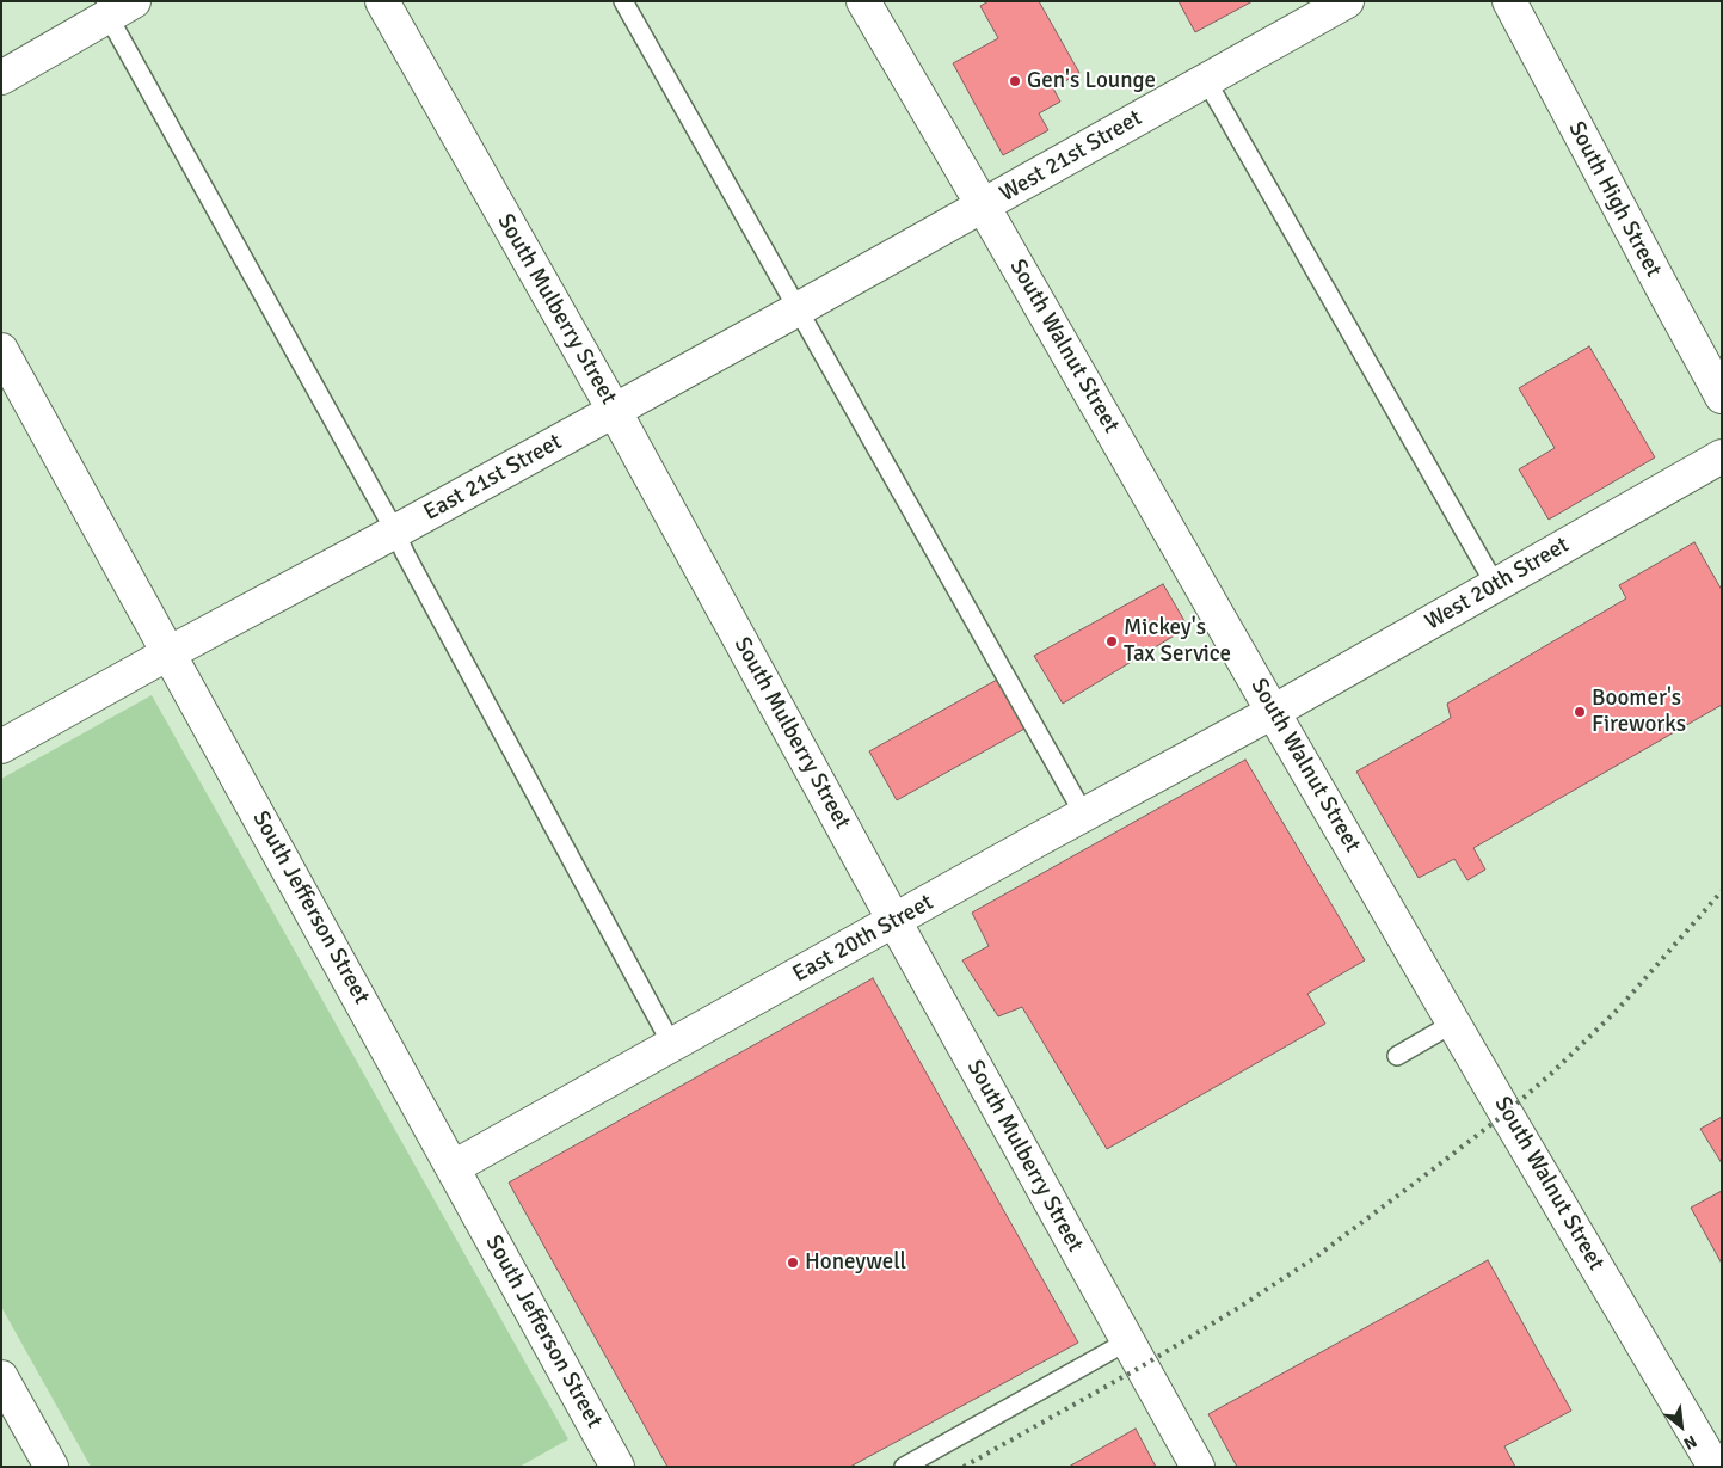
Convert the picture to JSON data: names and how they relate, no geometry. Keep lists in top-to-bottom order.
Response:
{
  "streets": {
    "street": [
      "West 21st Street",
      "South High Street",
      "South Mulberry Street",
      "South Walnut Street",
      "East 21st Street",
      "West 20th Street",
      "South Jefferson Street",
      "East 20th Street"
    ]
  },
  "crossings": [
    ["West 21st Street", "South Walnut Street"],
    ["West 21st Street", "East 21st Street"],
    ["South Mulberry Street", "East 21st Street"],
    ["South Mulberry Street", "East 20th Street"],
    ["South Walnut Street", "East 21st Street"],
    ["South Walnut Street", "West 20th Street"],
    ["South Walnut Street", "East 20th Street"],
    ["East 21st Street", "South Jefferson Street"],
    ["West 20th Street", "East 20th Street"],
    ["South Jefferson Street", "East 20th Street"]
  ],
  "places": [
    "Gen's Lounge",
    "Mickey's Tax Service",
    "Boomer's Fireworks",
    "Honeywell"
  ],
  "north": "bottom right"
}
